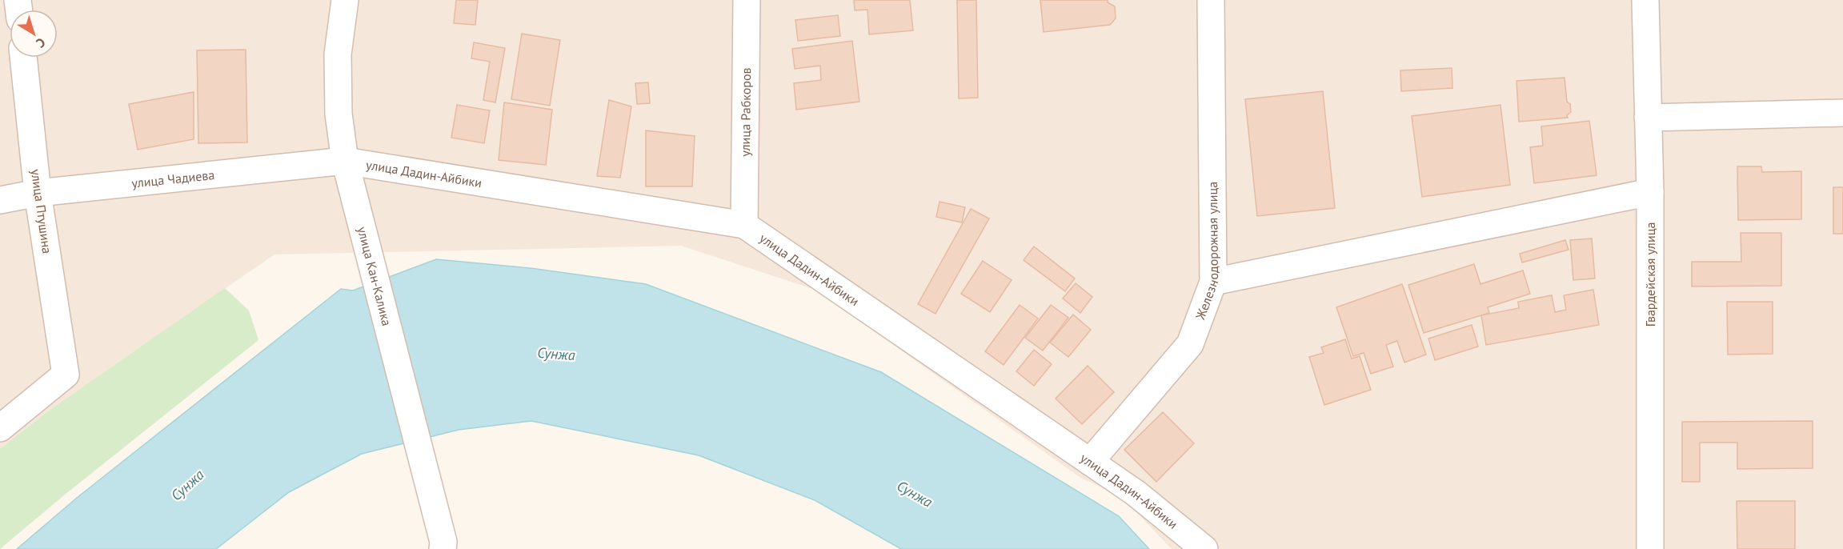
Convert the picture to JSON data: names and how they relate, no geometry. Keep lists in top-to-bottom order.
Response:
{
  "streets": {
    "street": [
      "улица Рабкоров",
      "улица Дадин-Айбики",
      "улица Чадиева",
      "улица Птушина",
      "Железнодорожная улица",
      "Гвардейская улица",
      "улица Кан-Калика"
    ]
  },
  "crossings": [
    ["улица Рабкоров", "улица Дадин-Айбики"],
    ["улица Дадин-Айбики", "улица Чадиева"],
    ["улица Дадин-Айбики", "Железнодорожная улица"],
    ["улица Дадин-Айбики", "улица Кан-Калика"],
    ["улица Чадиева", "улица Птушина"],
    ["улица Чадиева", "улица Кан-Калика"]
  ],
  "water": ["Сунжа"],
  "north": "bottom right"
}
